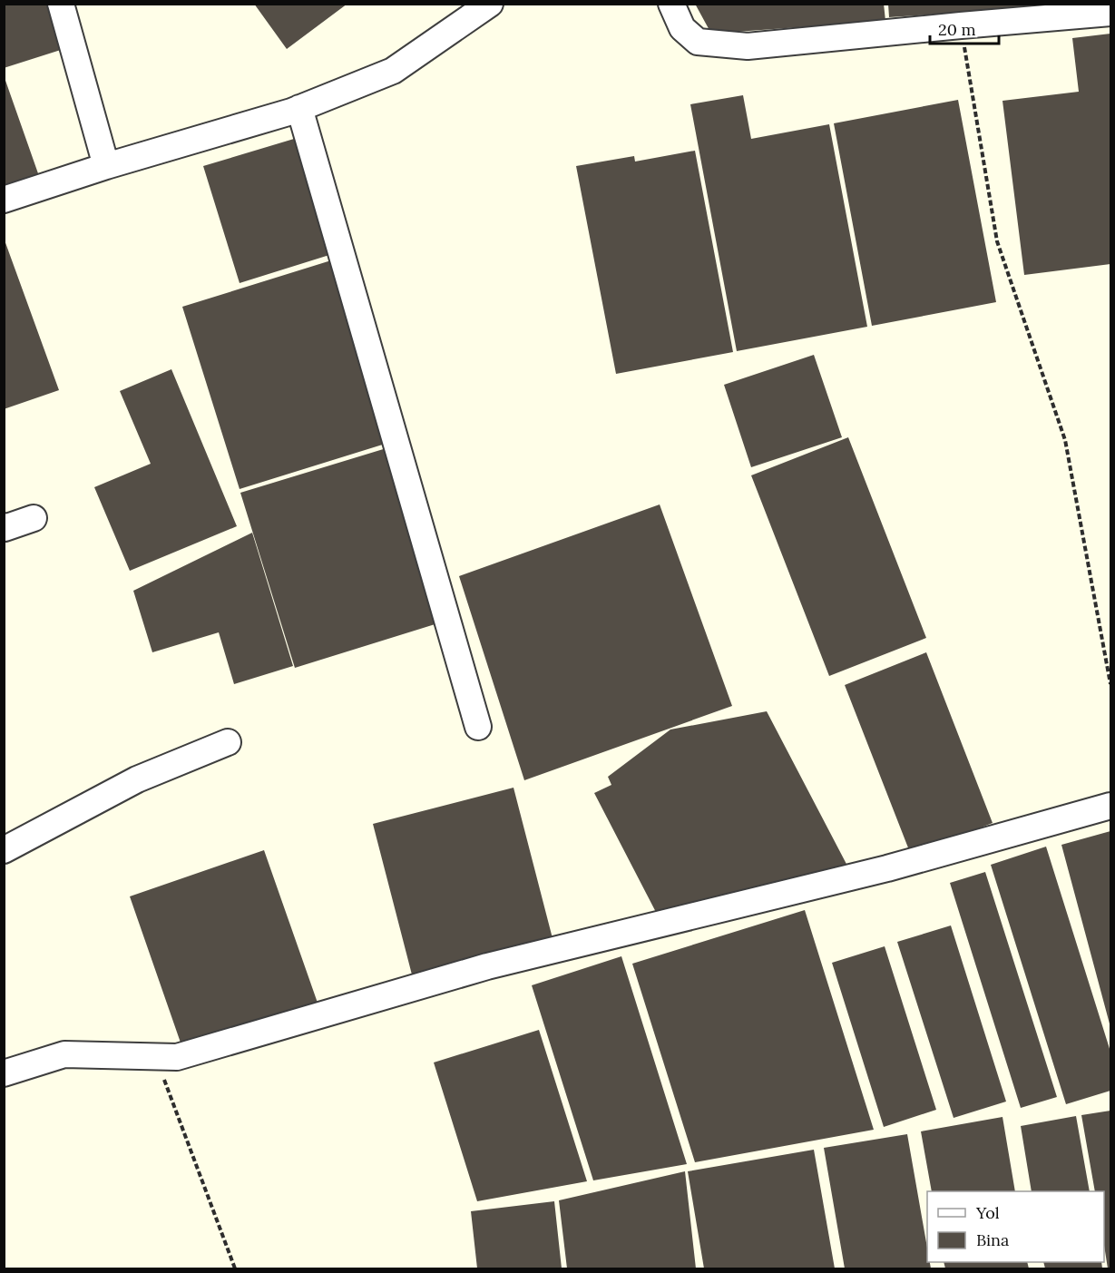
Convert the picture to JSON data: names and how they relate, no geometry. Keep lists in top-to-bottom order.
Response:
{
  "legend": ["Yol", "Bina"],
  "scale_bar": "20 m"
}
